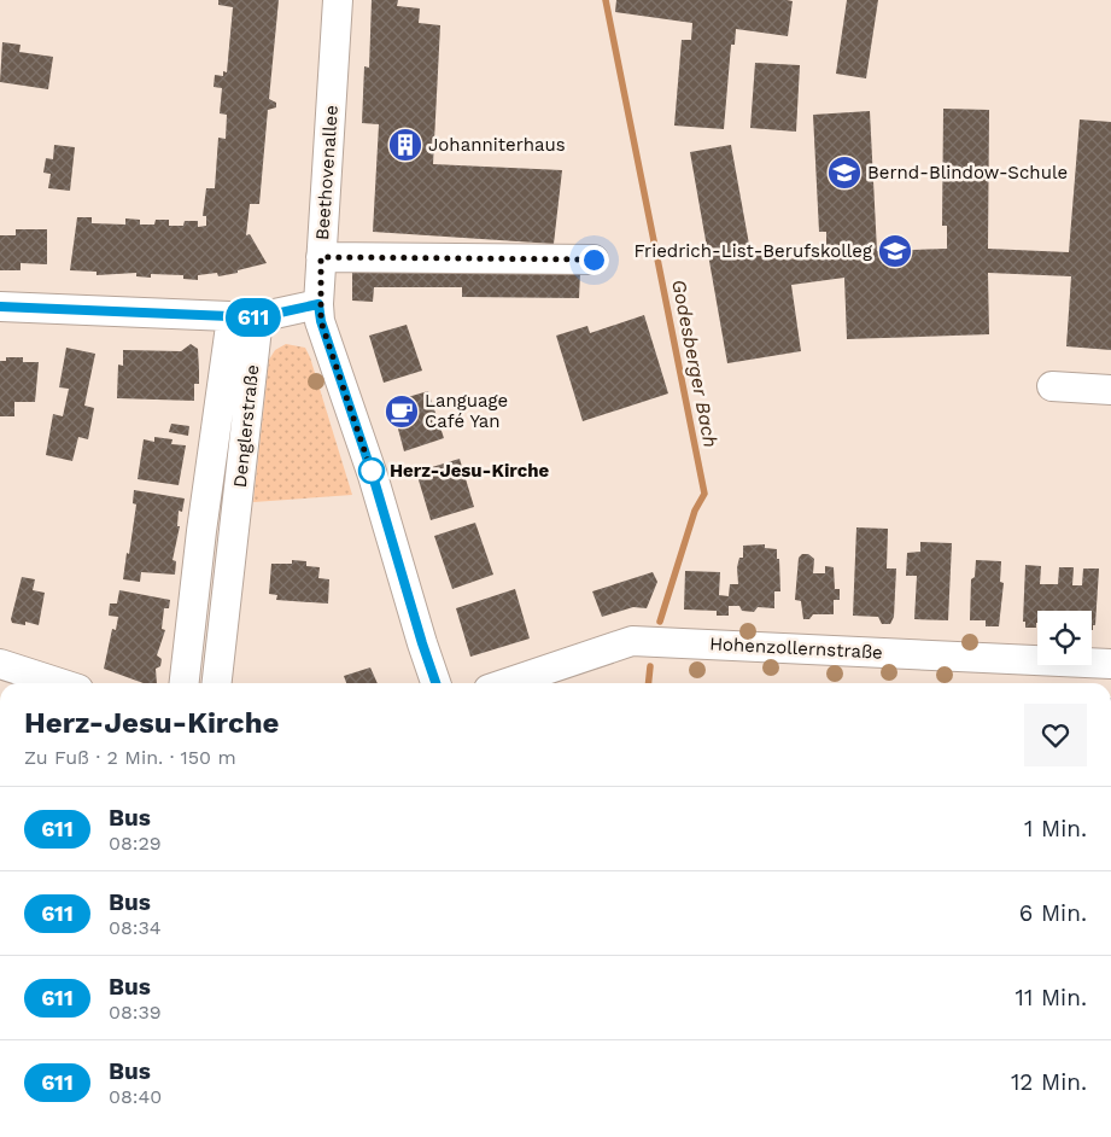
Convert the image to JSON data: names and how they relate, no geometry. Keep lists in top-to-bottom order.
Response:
{
  "streets": {
    "street": ["Beethovenallee", "Denglerstraße", "Hohenzollernstraße"]
  },
  "water": ["Godesberger Bach"],
  "places": {
    "building": ["Johanniterhaus"],
    "school or university": ["Bernd-Blindow-Schule", "Friedrich-List-Berufskolleg"],
    "cafe": ["Language Café Yan"],
    "other": ["Herz-Jesu-Kirche"]
  },
  "lines": ["bus line 611"],
  "page": {
    "on_map": "611",
    "heading": ["Herz-Jesu-Kirche", "Zu Fuß · 2 Min. · 150 m"],
    "list": [
      {
        "mark": "611",
        "name": "Bus",
        "note": "08:29",
        "value": "1 Min."
      },
      {
        "mark": "611",
        "name": "Bus",
        "note": "08:34",
        "value": "6 Min."
      },
      {
        "mark": "611",
        "name": "Bus",
        "note": "08:39",
        "value": "11 Min."
      },
      {
        "mark": "611",
        "name": "Bus",
        "note": "08:40",
        "value": "12 Min."
      }
    ]
  }
}
